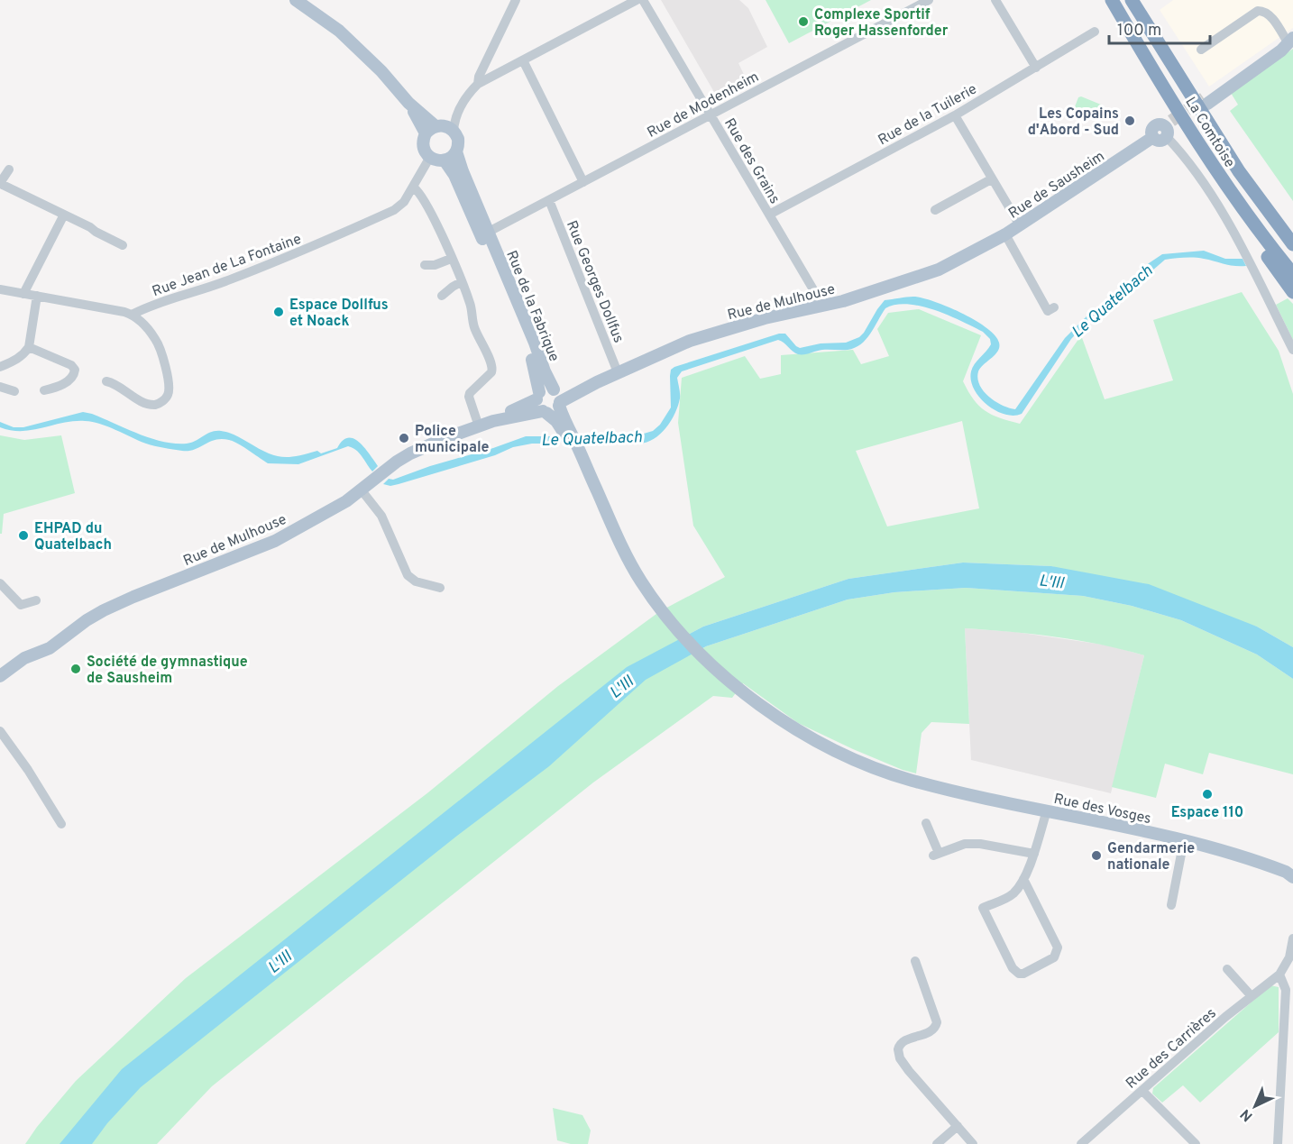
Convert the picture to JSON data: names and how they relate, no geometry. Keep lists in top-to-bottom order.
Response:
{
  "streets": {
    "highway": ["La Comtoise"],
    "main road": [
      "Rue de Sausheim",
      "Rue de Mulhouse",
      "Rue de la Fabrique",
      "Rue des Vosges"
    ],
    "street": [
      "Rue de Modenheim",
      "Rue de la Tuilerie",
      "Rue des Grains",
      "Rue Jean de La Fontaine",
      "Rue Georges Dollfus",
      "Rue des Carrières"
    ]
  },
  "crossings": [
    ["Rue de Modenheim", "Rue des Grains"],
    ["Rue de Modenheim", "Rue Georges Dollfus"],
    ["Rue de Modenheim", "Rue de la Fabrique"],
    ["Rue de la Tuilerie", "Rue des Grains"],
    ["La Comtoise", "Rue de Sausheim"],
    ["Rue des Grains", "Rue de Mulhouse"],
    ["Rue de Sausheim", "Rue de Mulhouse"],
    ["Rue Jean de La Fontaine", "Rue de la Fabrique"],
    ["Rue Georges Dollfus", "Rue de Mulhouse"],
    ["Rue de Mulhouse", "Rue de la Fabrique"],
    ["Rue de la Fabrique", "Rue des Vosges"]
  ],
  "water": ["Le Quatelbach", "L'Ill"],
  "places": [
    "Complexe Sportif Roger Hassenforder",
    "Les Copains d'Abord - Sud",
    "Espace Dollfus et Noack",
    "Police municipale",
    "EHPAD du Quatelbach",
    "Société de gymnastique de Sausheim",
    "Espace 110",
    "Gendarmerie nationale"
  ],
  "scale_bar": "100 m",
  "north": "bottom left"
}
